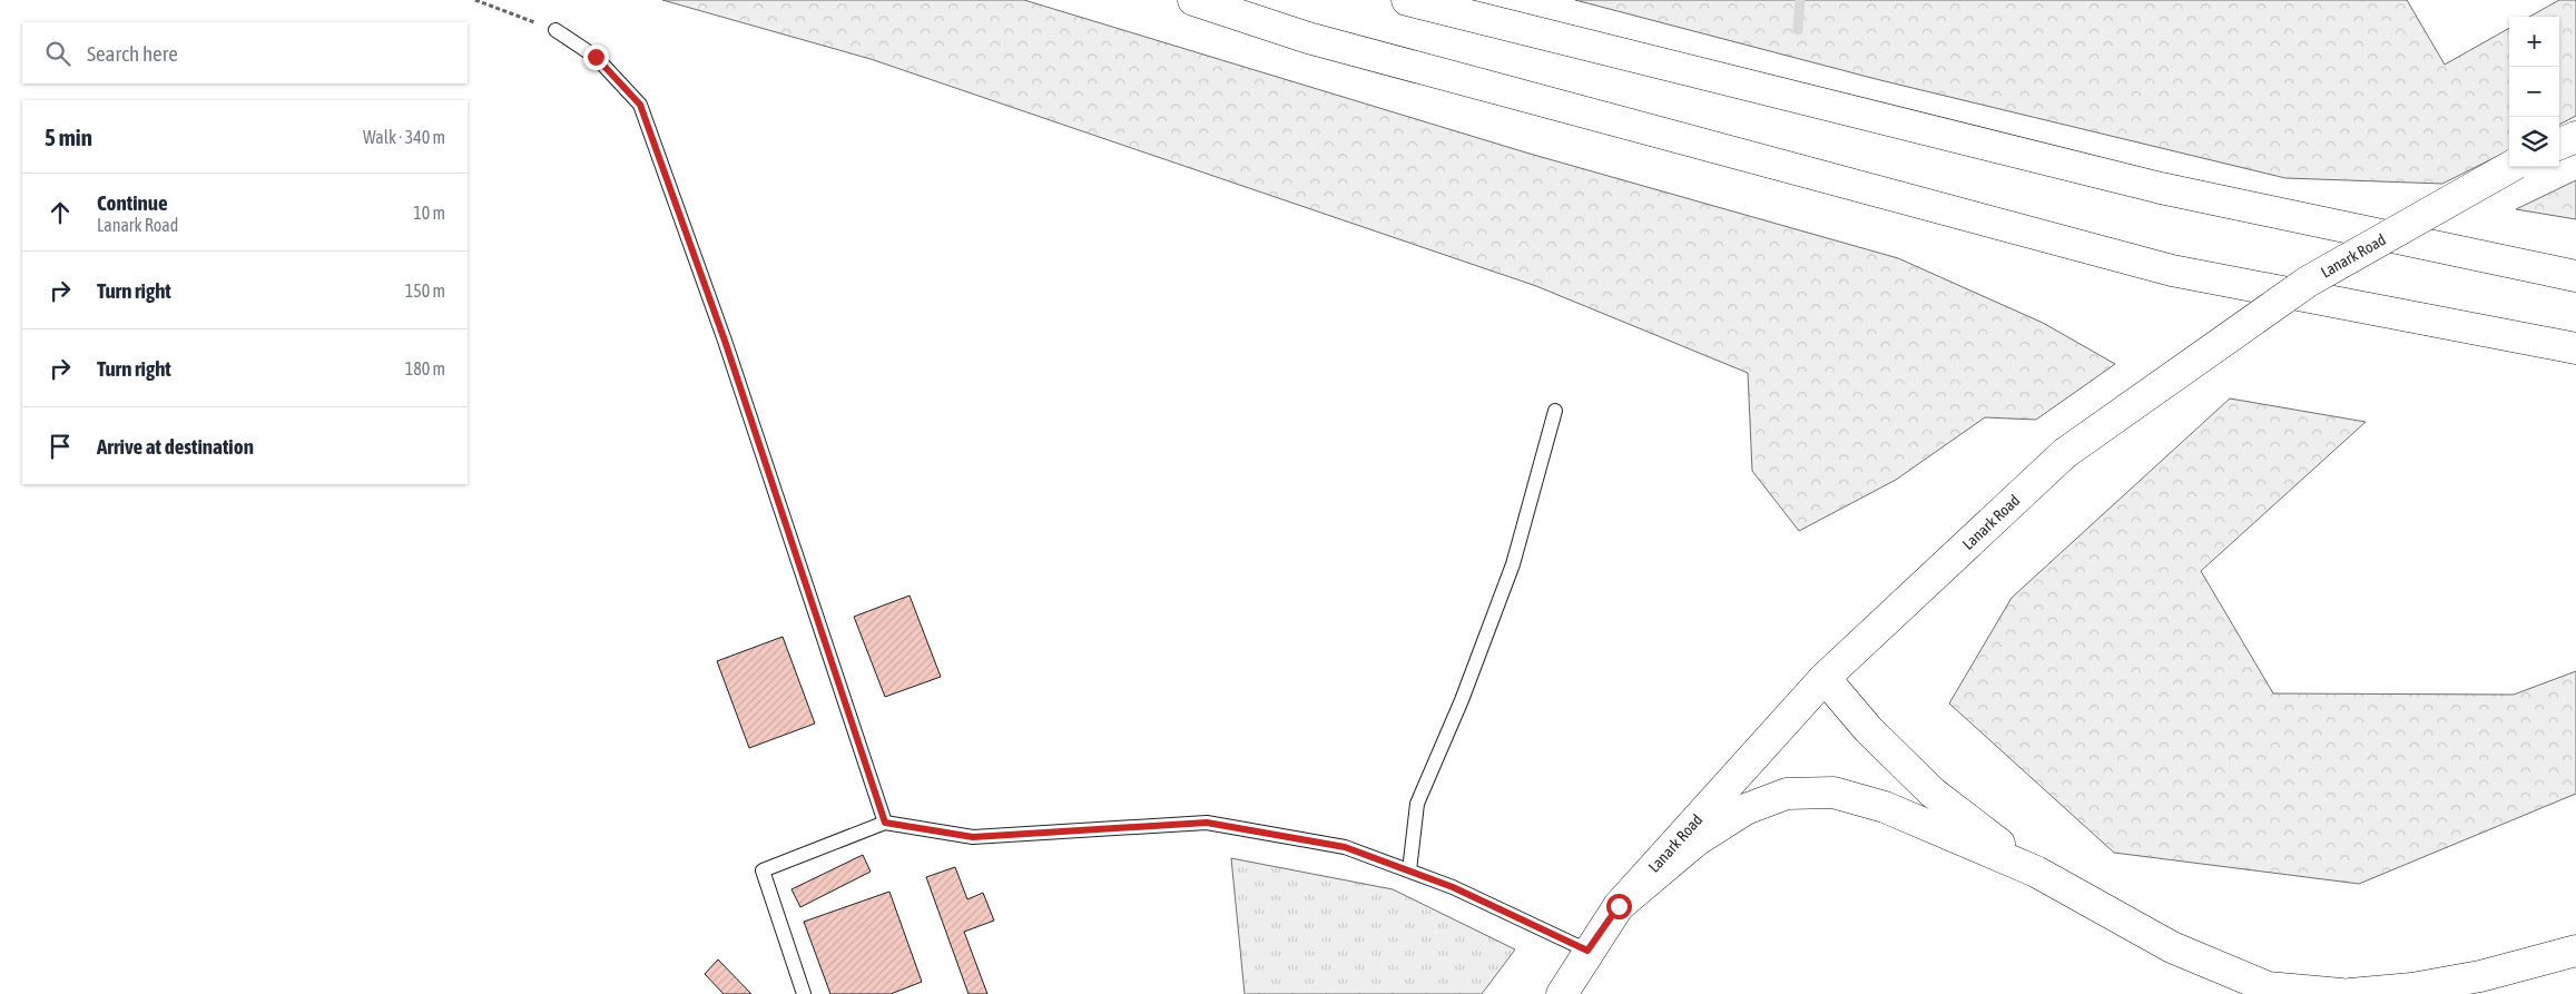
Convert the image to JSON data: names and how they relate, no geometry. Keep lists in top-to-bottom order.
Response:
{
  "streets": {
    "main road": ["Lanark Road"]
  },
  "page": {
    "map_buttons": ["+", "−"],
    "search": "Search here",
    "heading": ["5 min", "Walk · 340 m"],
    "list": [
      ["Continue", "Lanark Road", "10 m"],
      ["Turn right", "150 m"],
      ["Turn right", "180 m"],
      "Arrive at destination"
    ]
  }
}
